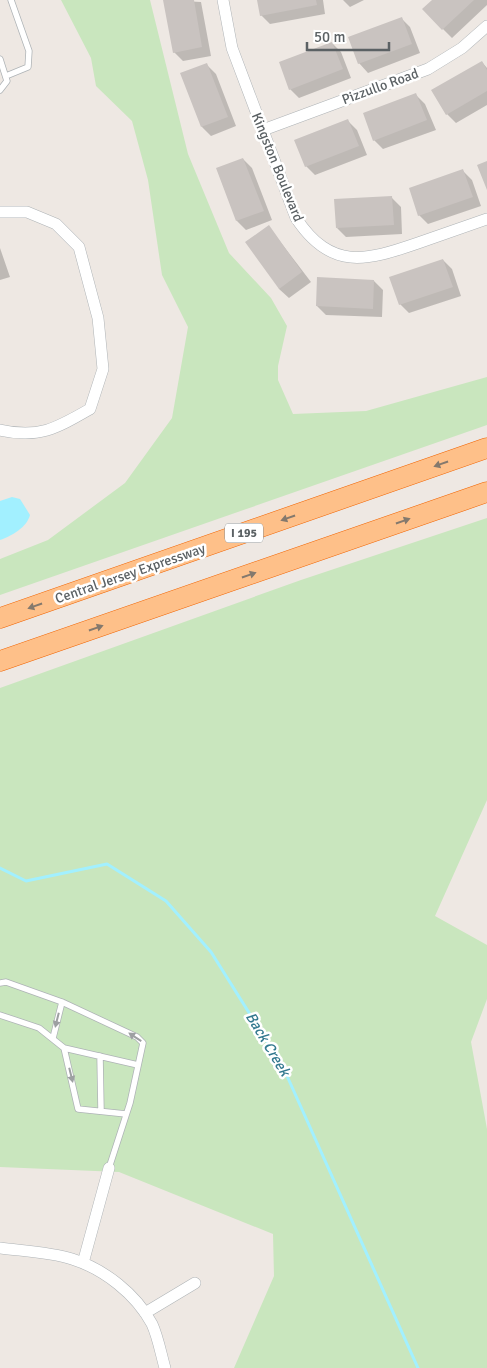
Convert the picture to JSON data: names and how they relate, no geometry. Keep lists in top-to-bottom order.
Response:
{
  "streets": {
    "highway": ["I 195", "Central Jersey Expressway"],
    "street": ["Pizzullo Road", "Kingston Boulevard"]
  },
  "crossings": [
    ["Pizzullo Road", "Kingston Boulevard"]
  ],
  "water": ["Back Creek"],
  "scale_bar": "50 m"
}
